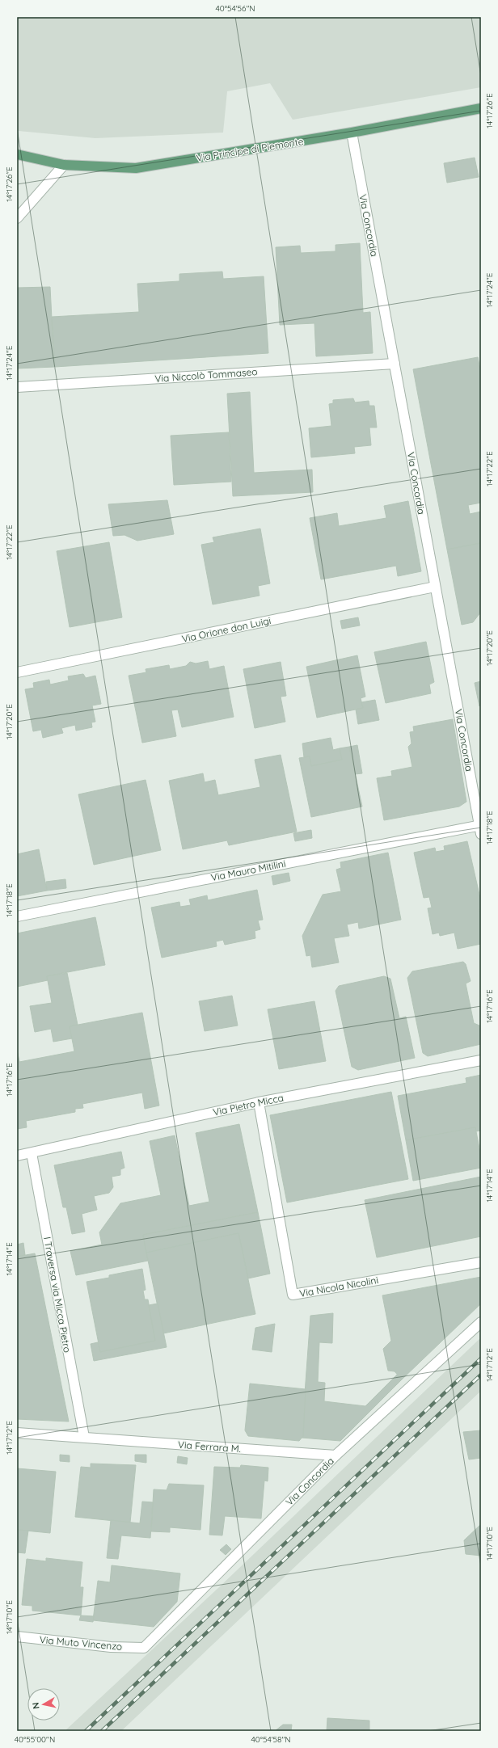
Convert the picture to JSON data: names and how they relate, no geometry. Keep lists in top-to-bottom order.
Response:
{
  "streets": {
    "main road": ["Via Principe di Piemonte"],
    "street": [
      "Via Concordia",
      "Via Niccolò Tommaseo",
      "Via Orione don Luigi",
      "Via Mauro Mitilini",
      "Via Pietro Micca",
      "Via Nicola Nicolini",
      "I Traversa via Micca Pietro",
      "Via Ferrara M.",
      "Via Muto Vincenzo"
    ]
  },
  "crossings": [
    ["Via Principe di Piemonte", "Via Concordia"],
    ["Via Concordia", "Via Niccolò Tommaseo"],
    ["Via Concordia", "Via Orione don Luigi"],
    ["Via Concordia", "Via Mauro Mitilini"],
    ["Via Concordia", "Via Ferrara M."],
    ["Via Concordia", "Via Muto Vincenzo"],
    ["Via Pietro Micca", "Via Nicola Nicolini"],
    ["Via Pietro Micca", "I Traversa via Micca Pietro"],
    ["I Traversa via Micca Pietro", "Via Ferrara M."]
  ],
  "north": "left",
  "coordinates": [
    "40°54'56\"N",
    "14°17'26\"E",
    "14°17'24\"E",
    "14°17'22\"E",
    "14°17'20\"E",
    "14°17'18\"E",
    "14°17'16\"E",
    "14°17'14\"E",
    "14°17'12\"E",
    "14°17'10\"E",
    "40°55'00\"N",
    "40°54'58\"N"
  ]
}
